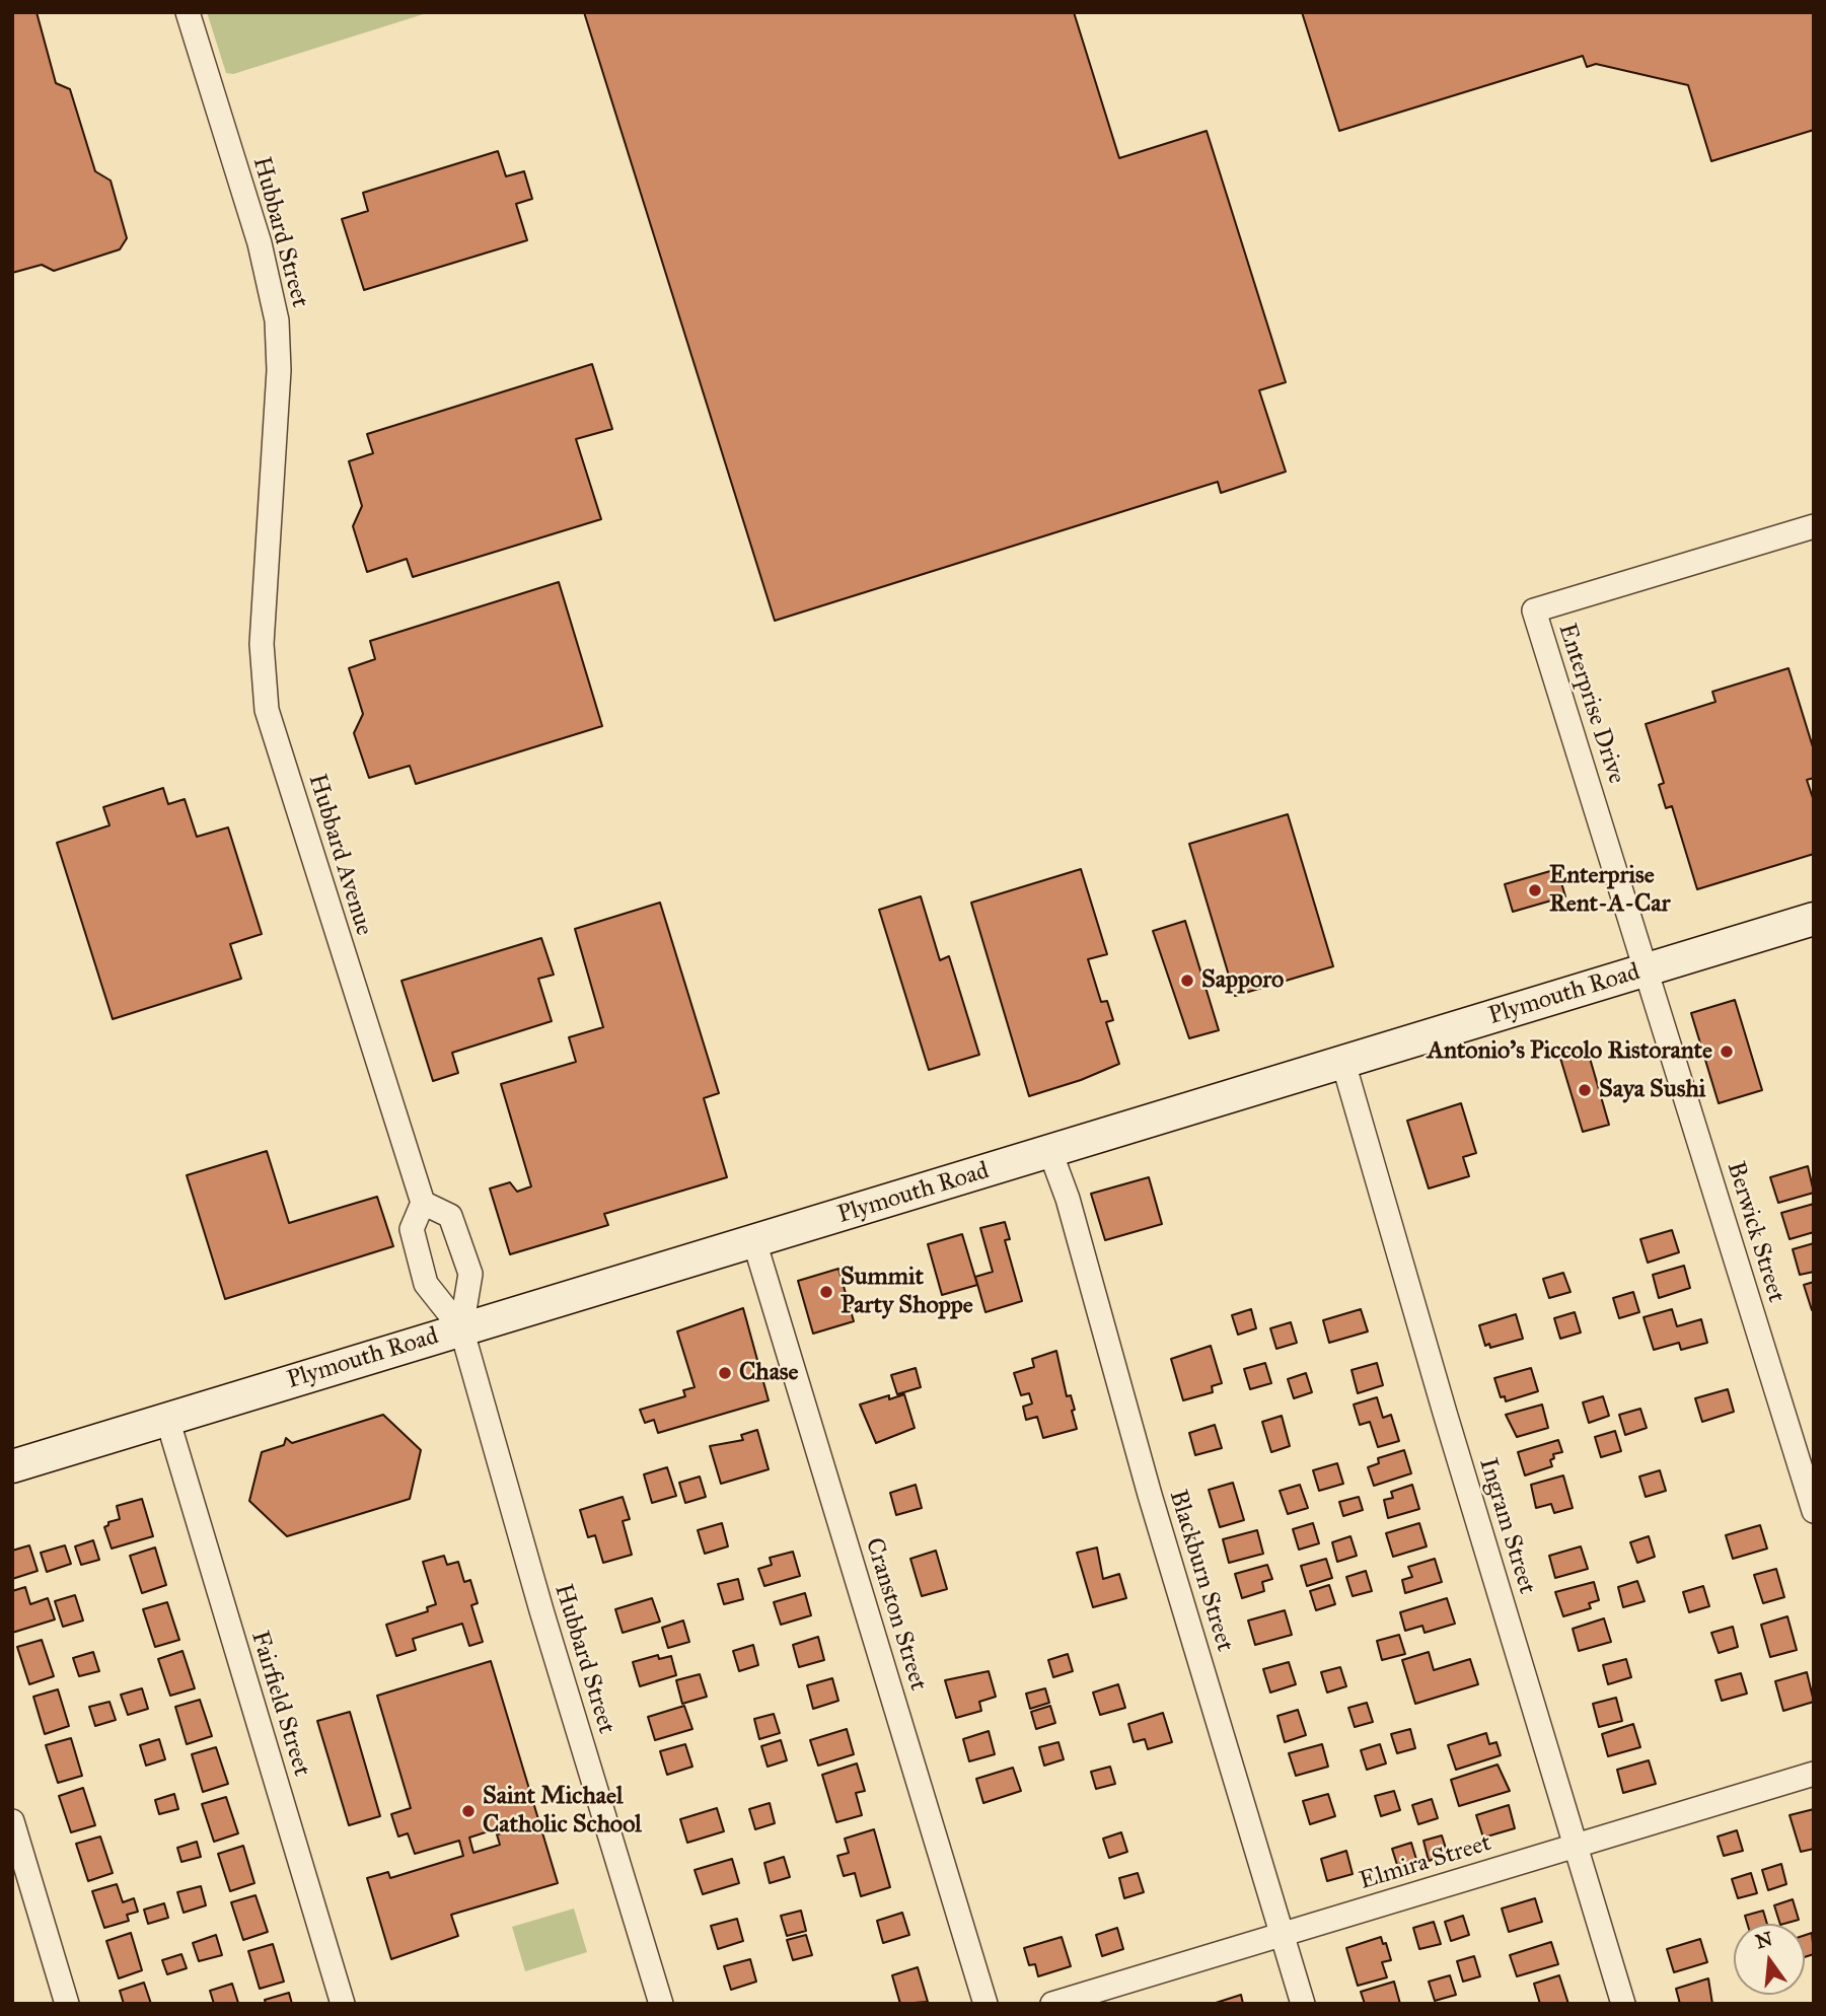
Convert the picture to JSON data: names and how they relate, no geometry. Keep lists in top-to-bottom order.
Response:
{
  "streets": {
    "main road": ["Plymouth Road"],
    "street": [
      "Hubbard Street",
      "Enterprise Drive",
      "Hubbard Avenue",
      "Berwick Street",
      "Ingram Street",
      "Blackburn Street",
      "Cranston Street",
      "Fairfield Street",
      "Elmira Street"
    ]
  },
  "crossings": [
    ["Hubbard Street", "Hubbard Avenue"],
    ["Hubbard Street", "Plymouth Road"],
    ["Enterprise Drive", "Plymouth Road"],
    ["Enterprise Drive", "Berwick Street"],
    ["Plymouth Road", "Berwick Street"],
    ["Plymouth Road", "Ingram Street"],
    ["Plymouth Road", "Blackburn Street"],
    ["Plymouth Road", "Cranston Street"],
    ["Plymouth Road", "Fairfield Street"],
    ["Ingram Street", "Elmira Street"],
    ["Blackburn Street", "Elmira Street"]
  ],
  "places": [
    "Enterprise Rent-A-Car",
    "Sapporo",
    "Antonio's Piccolo Ristorante",
    "Saya Sushi",
    "Summit Party Shoppe",
    "Chase",
    "Saint Michael Catholic School"
  ],
  "north": "top"
}
